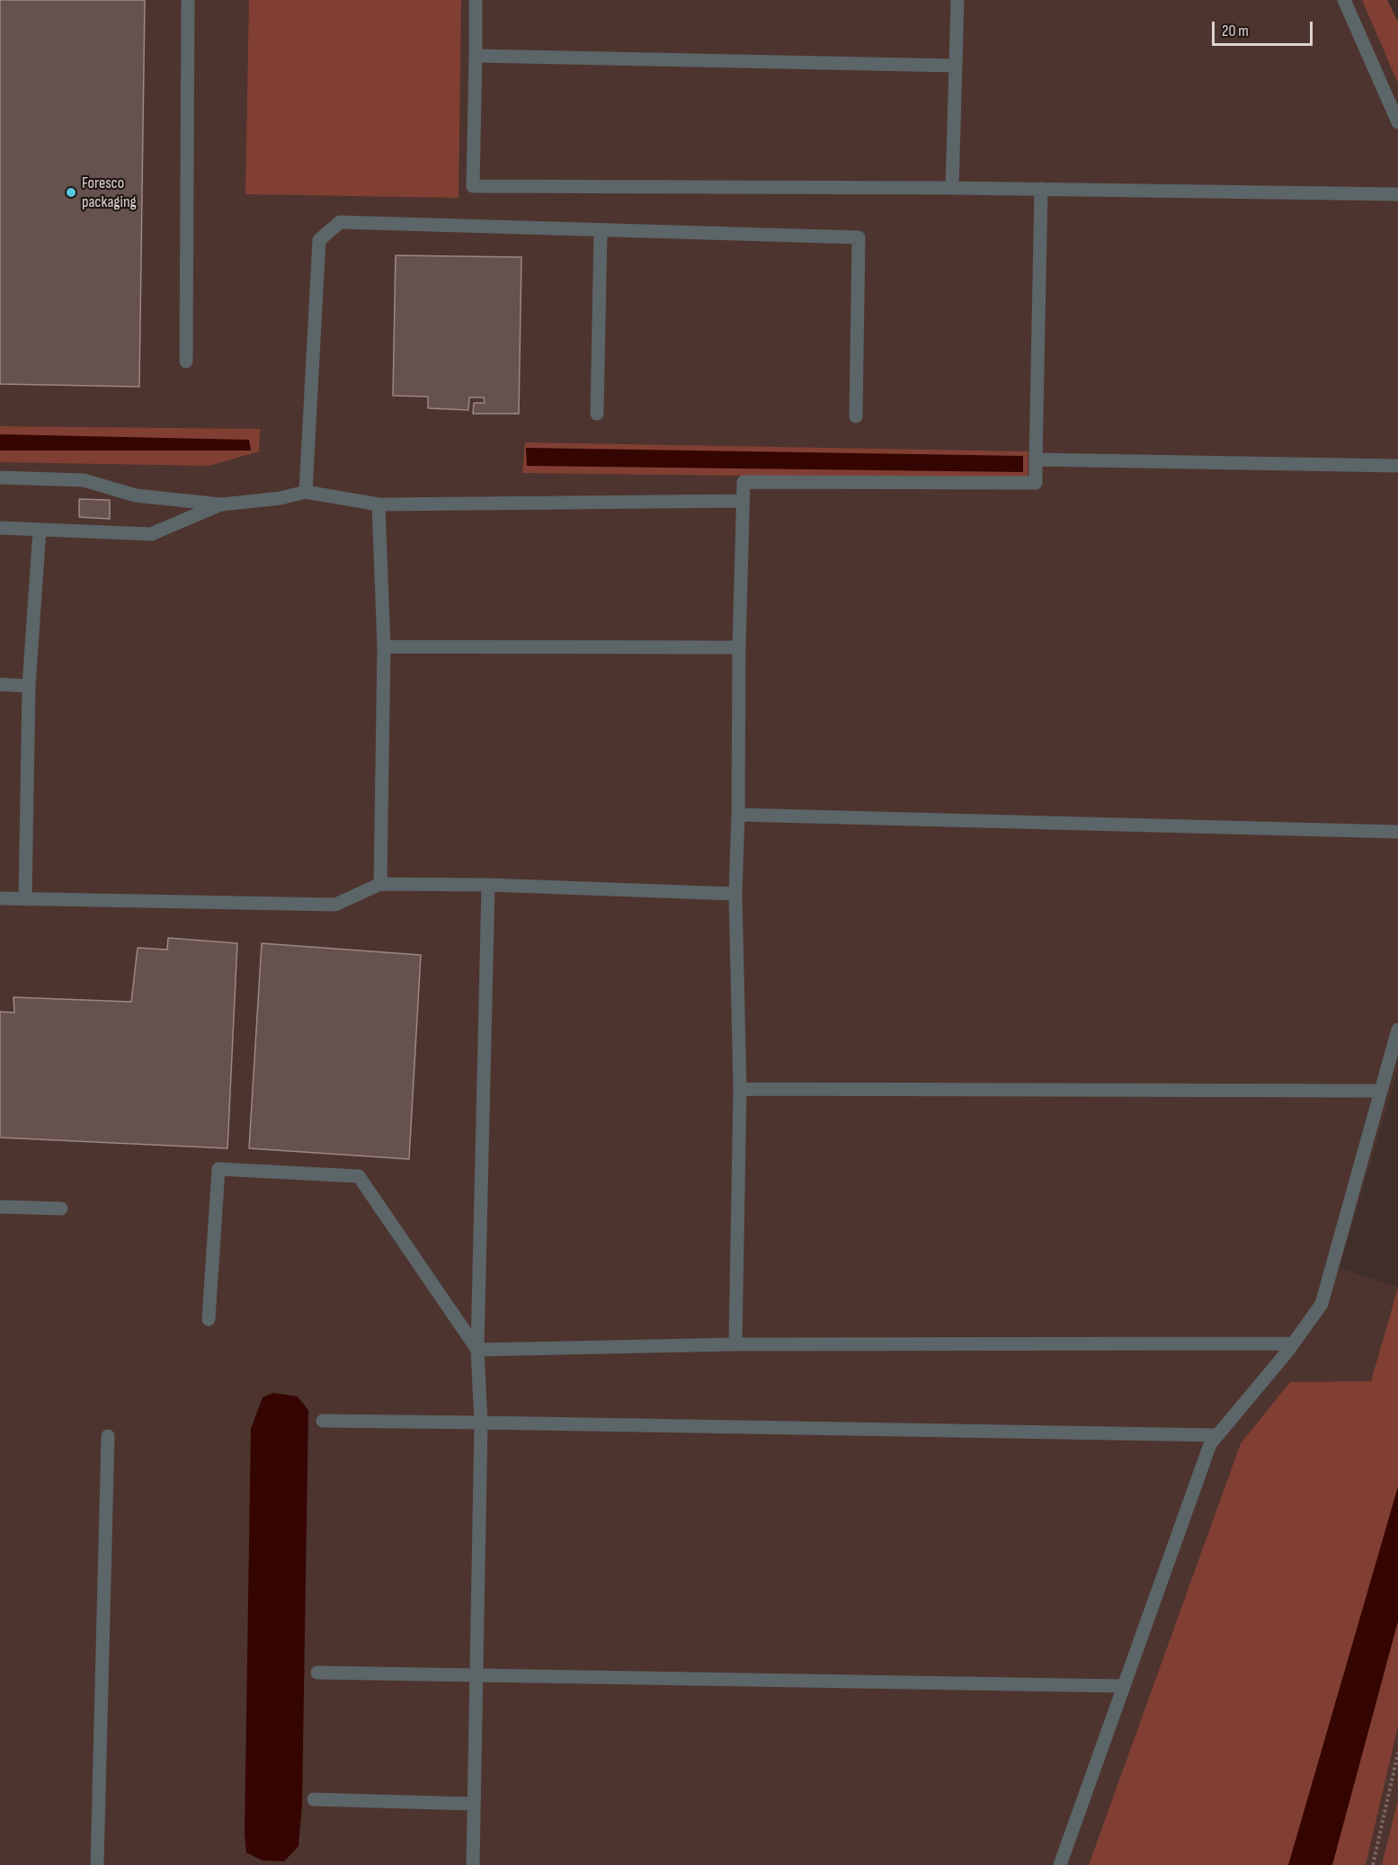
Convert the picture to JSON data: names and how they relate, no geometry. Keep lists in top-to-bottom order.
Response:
{
  "places": ["Foresco packaging"],
  "scale_bar": "20 m"
}
